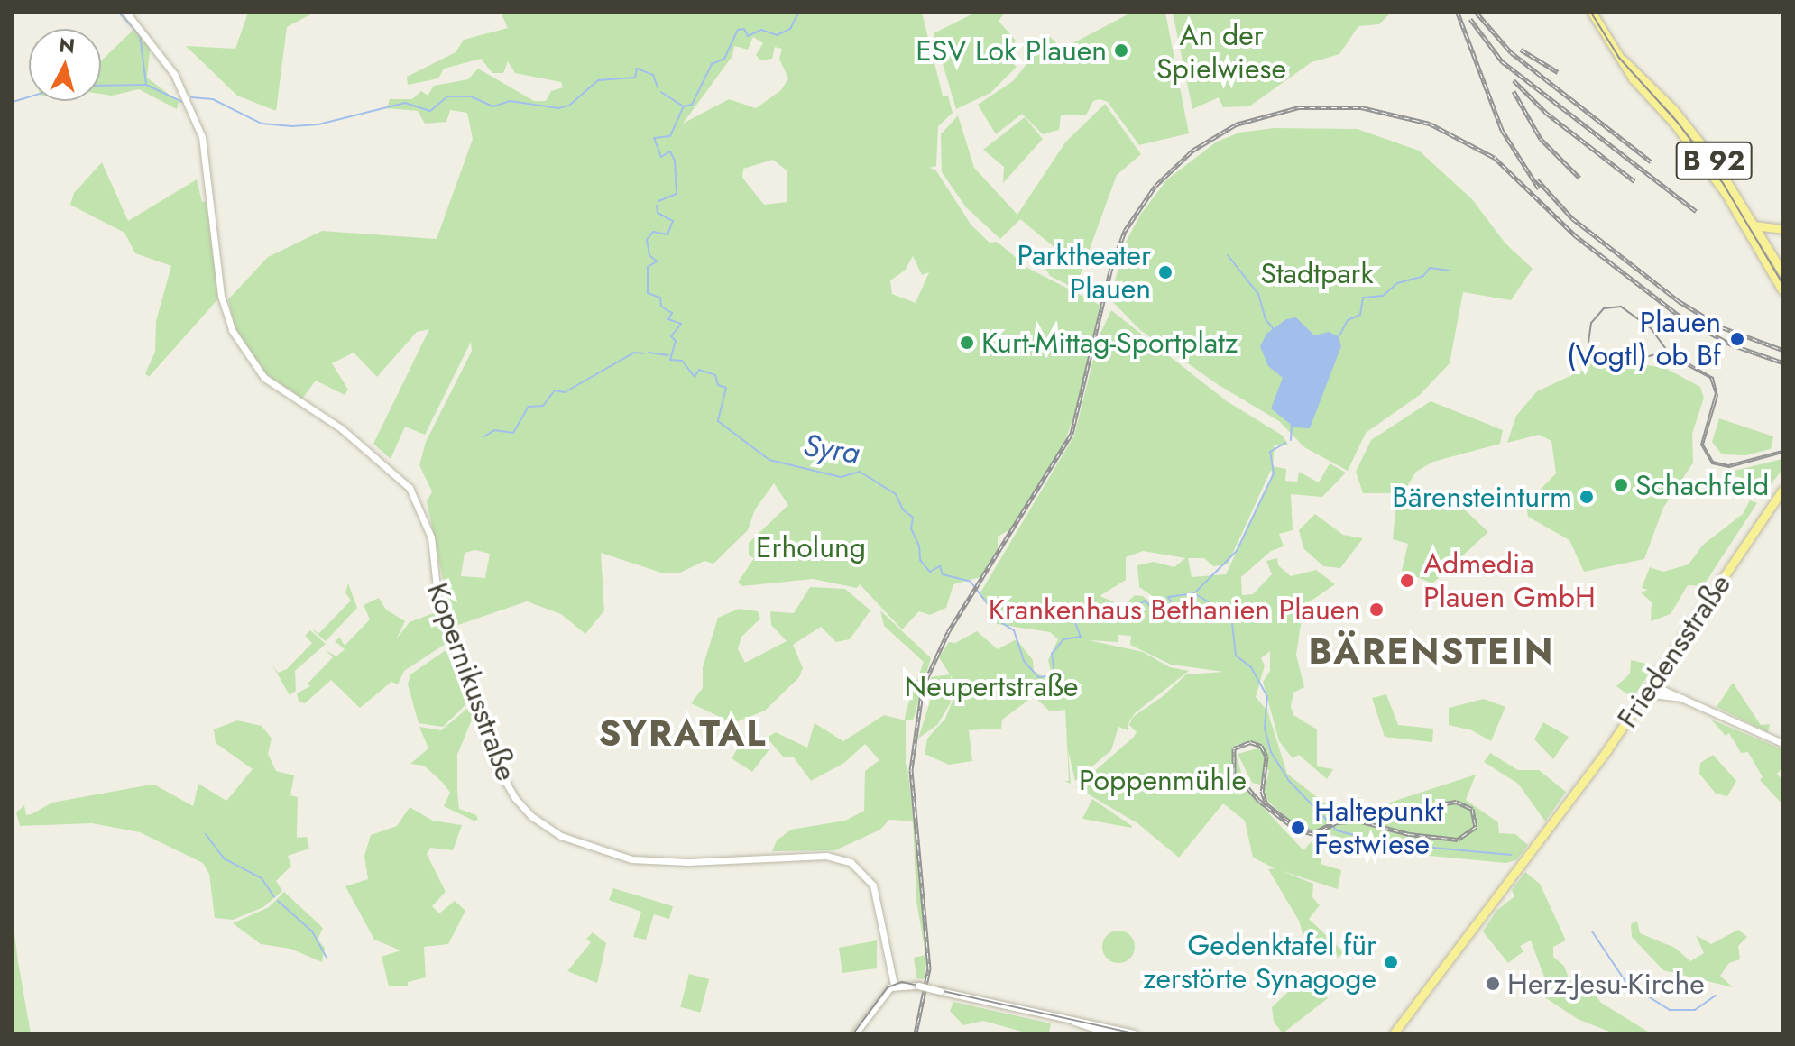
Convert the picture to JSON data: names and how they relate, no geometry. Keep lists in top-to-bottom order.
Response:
{
  "streets": {
    "main road": ["B 92", "Friedensstraße"],
    "street": ["Kopernikusstraße"]
  },
  "districts": ["BÄRENSTEIN", "SYRATAL"],
  "water": ["Syra"],
  "parks": [
    "An der Spielwiese",
    "Stadtpark",
    "Erholung",
    "Neupertstraße",
    "Poppenmühle"
  ],
  "places": [
    "ESV Lok Plauen",
    "Parktheater Plauen",
    "Plauen (Vogtl) ob Bf",
    "Kurt-Mittag-Sportplatz",
    "Schachfeld",
    "Bärensteinturm",
    "Admedia Plauen GmbH",
    "Krankenhaus Bethanien Plauen",
    "Haltepunkt Festwiese",
    "Gedenktafel für zerstörte Synagoge",
    "Herz-Jesu-Kirche"
  ],
  "north": "top"
}
